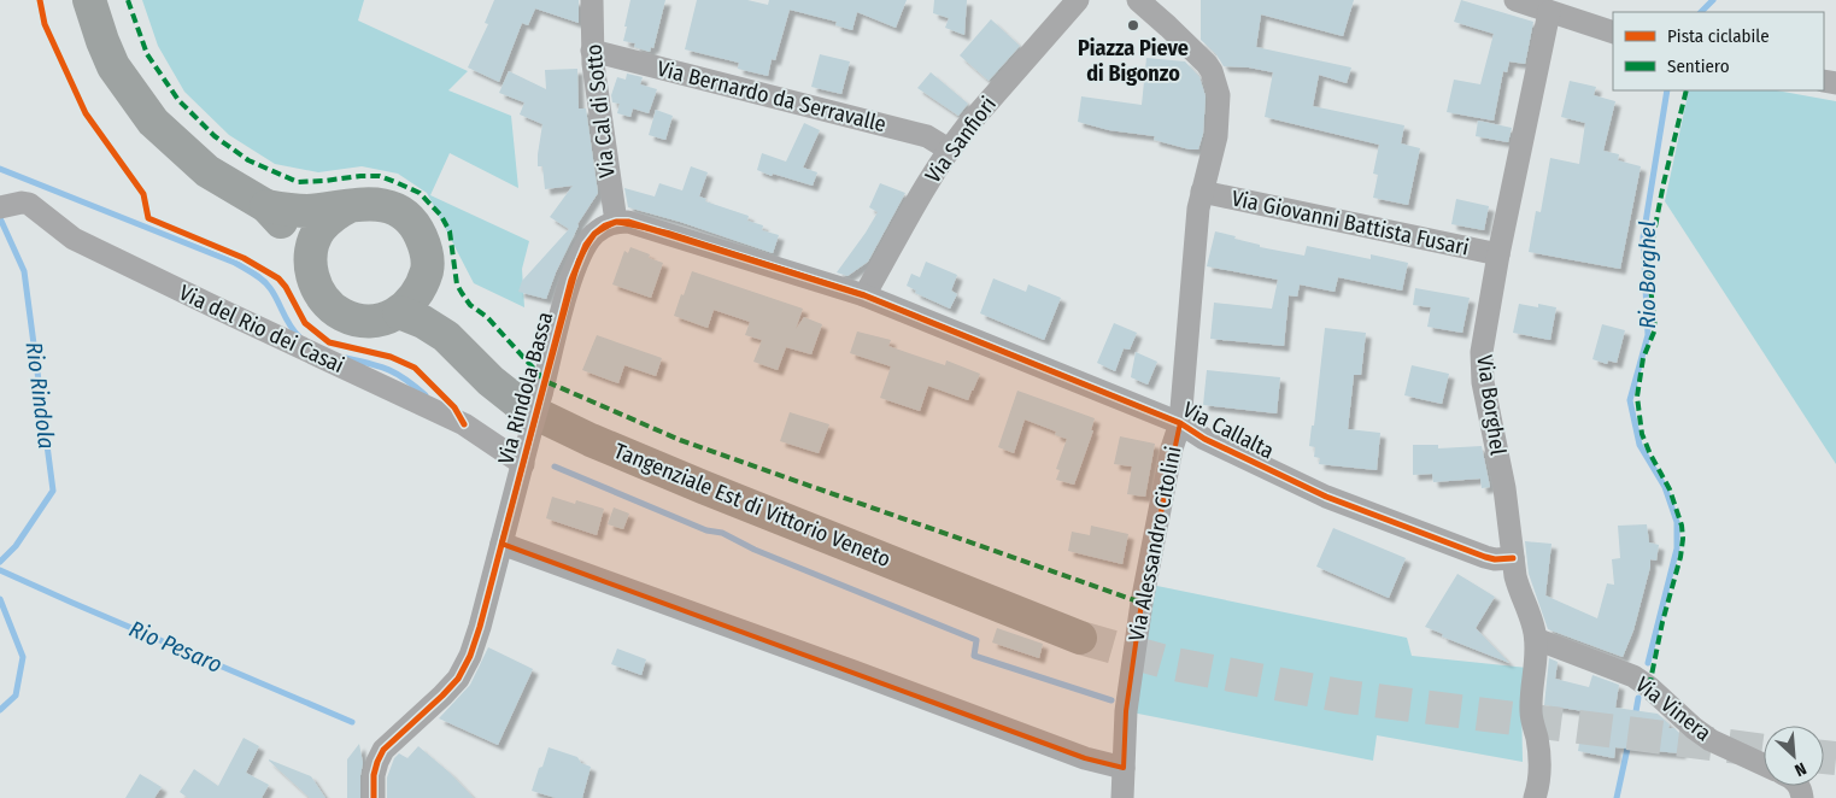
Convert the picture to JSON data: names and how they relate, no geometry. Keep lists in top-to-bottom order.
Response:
{
  "streets": {
    "main road": ["Tangenziale Est di Vittorio Veneto"],
    "street": [
      "Via Bernardo da Serravalle",
      "Via Cal di Sotto",
      "Via Sanfiori",
      "Via Giovanni Battista Fusari",
      "Via del Rio dei Casai",
      "Via Rindola Bassa",
      "Via Borghel",
      "Via Callalta",
      "Via Alessandro Citolini",
      "Via Vinera"
    ]
  },
  "crossings": [
    ["Via Bernardo da Serravalle", "Via Cal di Sotto"],
    ["Via Bernardo da Serravalle", "Via Sanfiori"],
    ["Via Cal di Sotto", "Via Rindola Bassa"],
    ["Via Sanfiori", "Via Callalta"],
    ["Via Giovanni Battista Fusari", "Via Borghel"],
    ["Via Giovanni Battista Fusari", "Via Alessandro Citolini"],
    ["Via del Rio dei Casai", "Via Rindola Bassa"],
    ["Via Borghel", "Via Callalta"],
    ["Via Borghel", "Via Vinera"],
    ["Via Callalta", "Via Alessandro Citolini"]
  ],
  "water": ["Rio Borghel", "Rio Rindola", "Rio Pesaro"],
  "places": ["Piazza Pieve di Bigonzo"],
  "legend": ["Pista ciclabile", "Sentiero"],
  "north": "bottom right"
}
